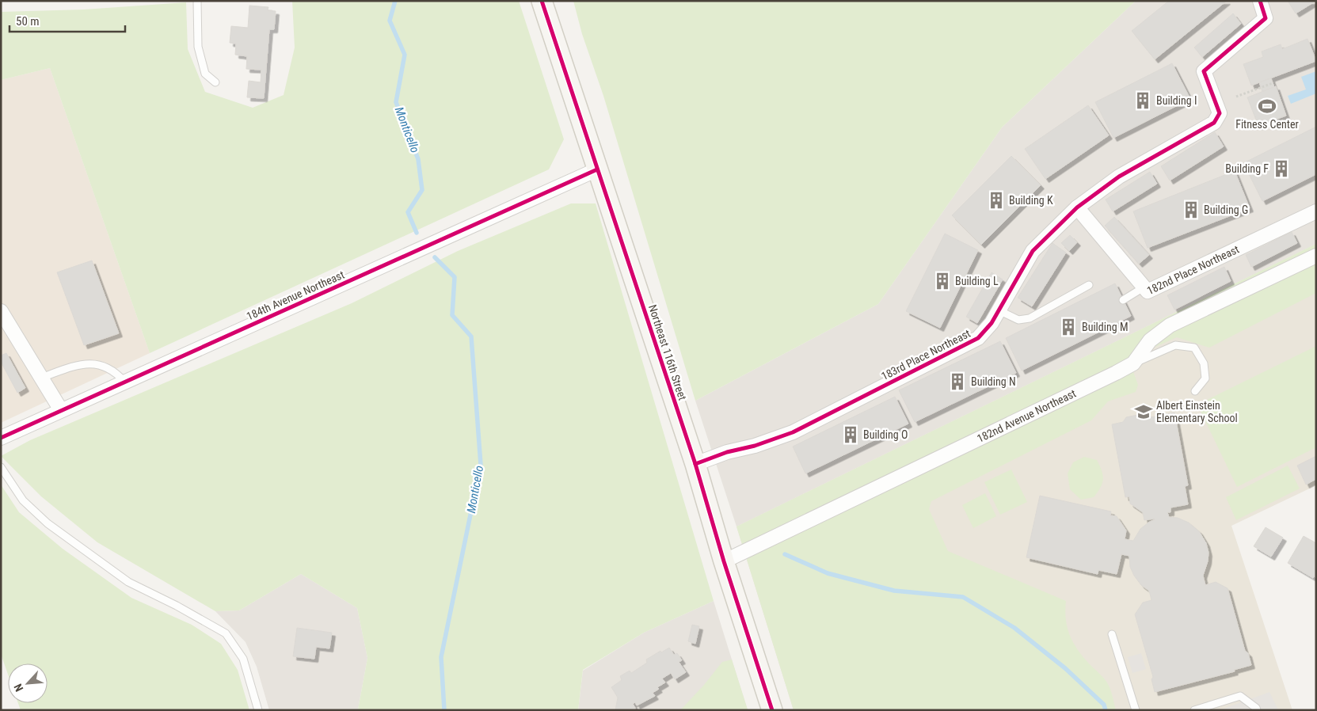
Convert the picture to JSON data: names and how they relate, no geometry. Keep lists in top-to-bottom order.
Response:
{
  "streets": {
    "street": [
      "182nd Place Northeast",
      "184th Avenue Northeast",
      "Northeast 116th Street",
      "183rd Place Northeast",
      "182nd Avenue Northeast"
    ]
  },
  "crossings": [
    ["182nd Place Northeast", "183rd Place Northeast"],
    ["184th Avenue Northeast", "Northeast 116th Street"],
    ["Northeast 116th Street", "183rd Place Northeast"],
    ["Northeast 116th Street", "182nd Avenue Northeast"]
  ],
  "water": ["Monticello"],
  "places": {
    "building": [
      "Building I",
      "Building F",
      "Building K",
      "Building G",
      "Building L",
      "Building M",
      "Building N",
      "Building O"
    ],
    "sports": ["Fitness Center"],
    "school or university": ["Albert Einstein Elementary School"]
  },
  "scale_bar": "50 m",
  "north": "bottom left"
}
